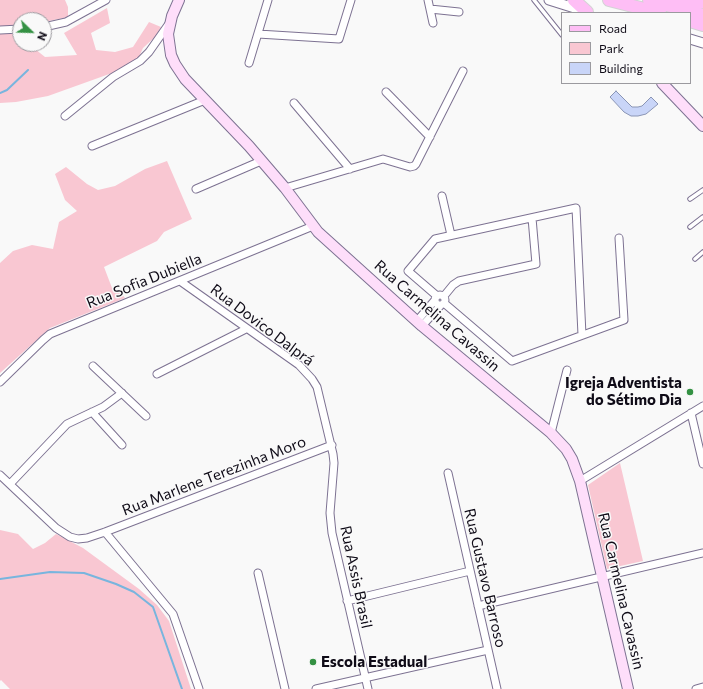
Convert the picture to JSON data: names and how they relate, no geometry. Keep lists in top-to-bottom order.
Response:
{
  "streets": {
    "main road": ["Rua Carmelina Cavassin"],
    "street": [
      "Rua Sofia Dubiella",
      "Rua Dovico Dalprá",
      "Rua Marlene Terezinha Moro",
      "Rua Assis Brasil",
      "Rua Gustavo Barroso"
    ]
  },
  "crossings": [
    ["Rua Sofia Dubiella", "Rua Carmelina Cavassin"],
    ["Rua Sofia Dubiella", "Rua Dovico Dalprá"],
    ["Rua Dovico Dalprá", "Rua Marlene Terezinha Moro"],
    ["Rua Dovico Dalprá", "Rua Assis Brasil"],
    ["Rua Marlene Terezinha Moro", "Rua Assis Brasil"]
  ],
  "places": ["Igreja Adventista do Sétimo Dia", "Escola Estadual"],
  "legend": ["Road", "Park", "Building"],
  "north": "bottom right"
}
